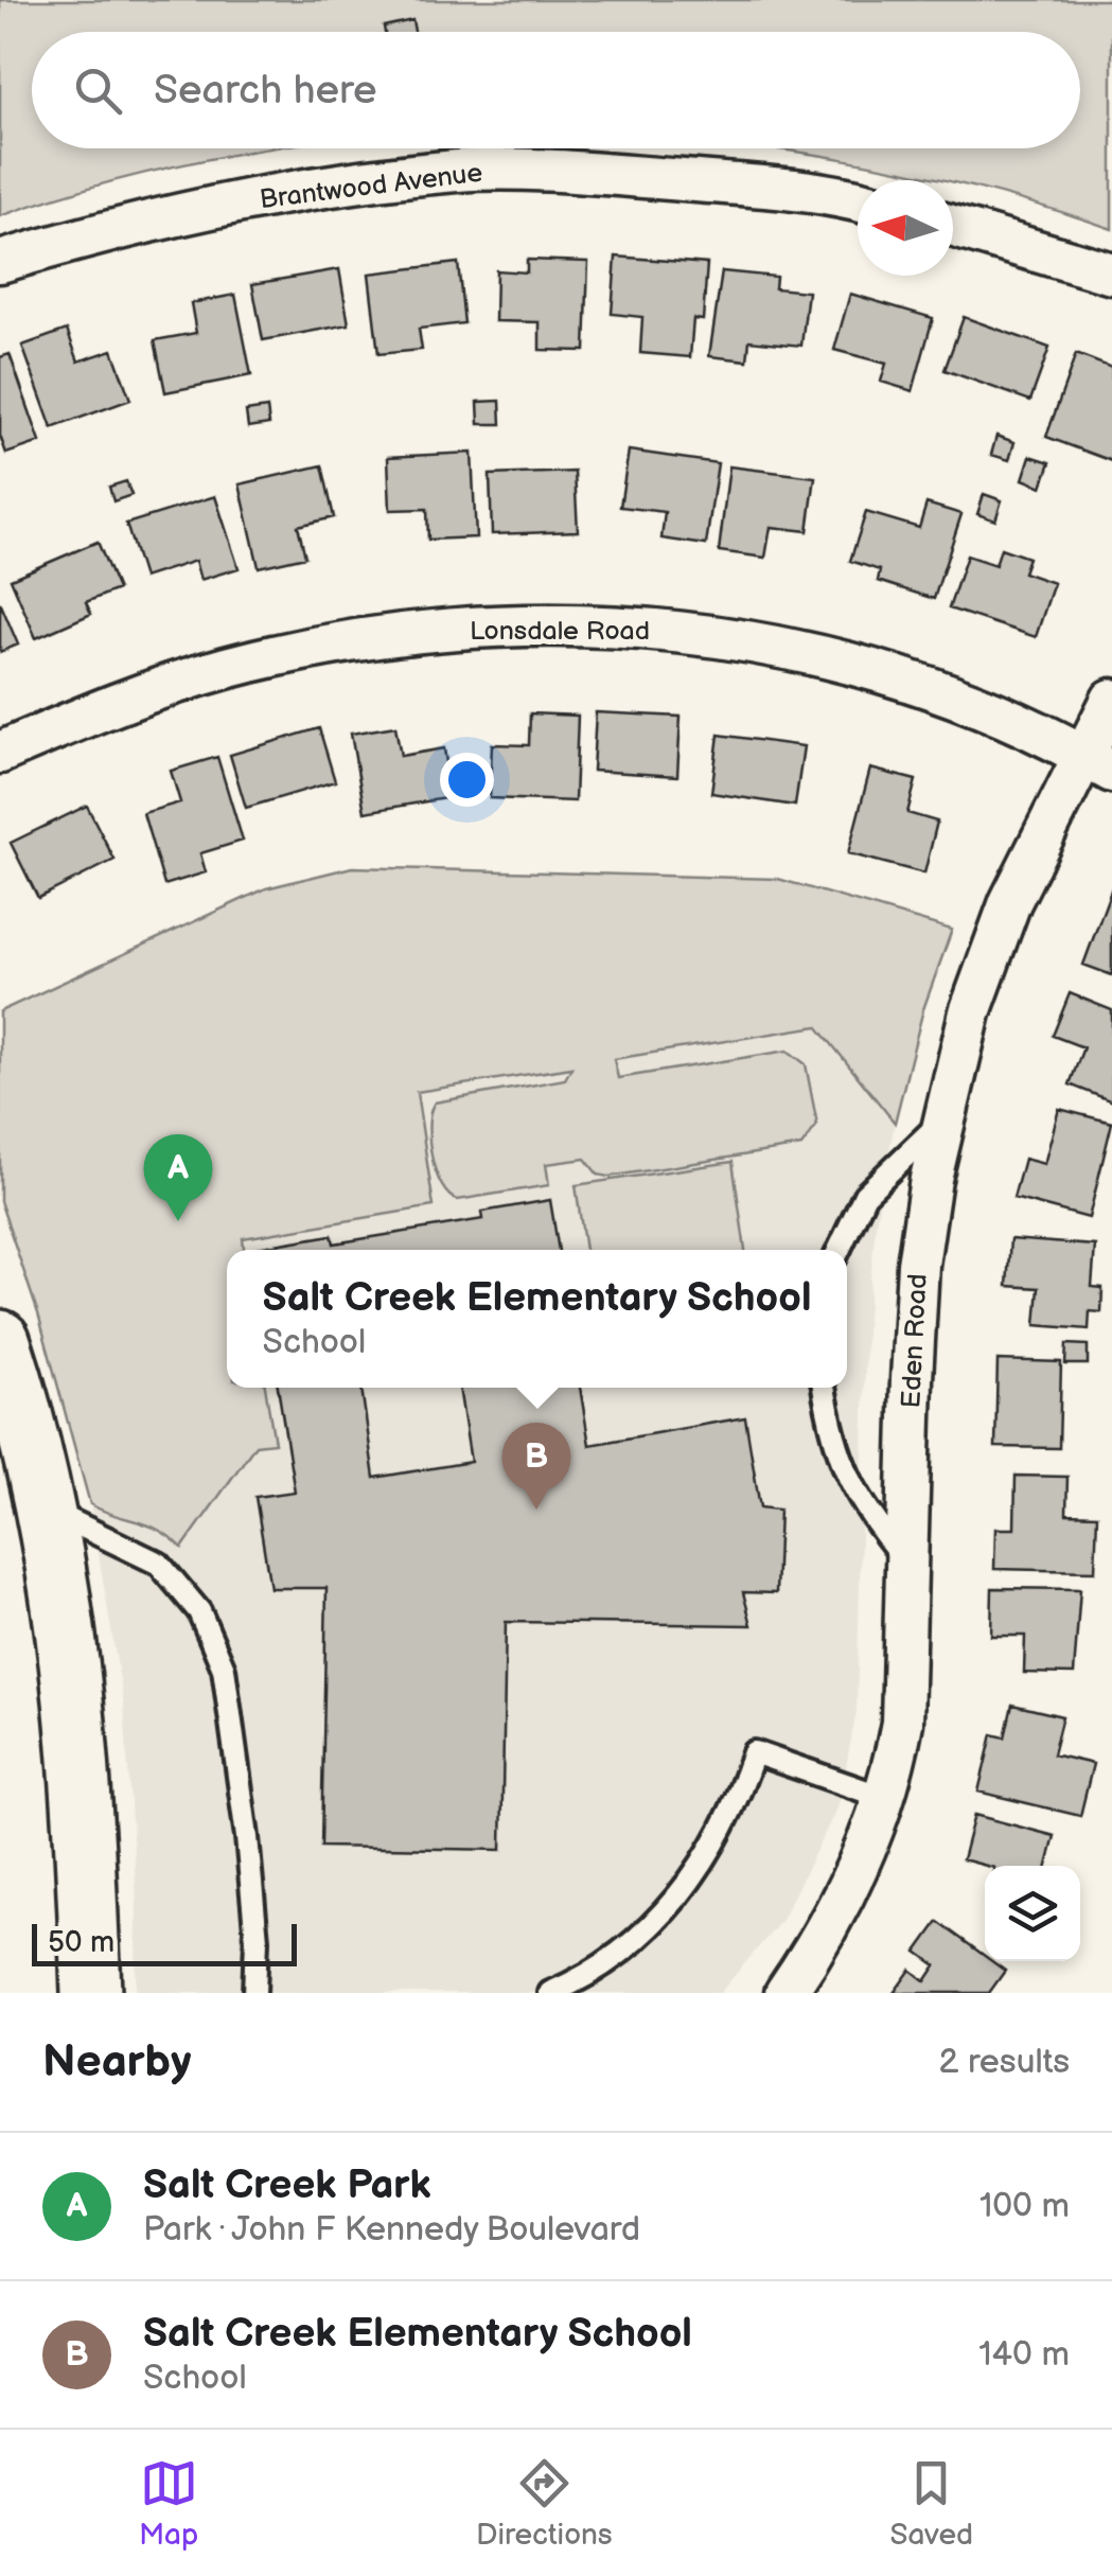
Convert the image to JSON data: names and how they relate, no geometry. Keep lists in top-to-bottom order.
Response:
{
  "streets": {
    "street": ["Brantwood Avenue", "Lonsdale Road", "Eden Road"]
  },
  "crossings": [
    ["Lonsdale Road", "Eden Road"]
  ],
  "scale_bar": "50 m",
  "north": "left",
  "page": {
    "search": "Search here",
    "pins": ["A", "B"],
    "popup": ["Salt Creek Elementary School", "School"],
    "scale": "50 m",
    "heading": ["Nearby", "2 results"],
    "list": [
      {
        "mark": "A",
        "name": "Salt Creek Park",
        "note": "Park · John F Kennedy Boulevard",
        "value": "100 m"
      },
      {
        "mark": "B",
        "name": "Salt Creek Elementary School",
        "note": "School",
        "value": "140 m"
      }
    ],
    "nav": ["Map", "Directions", "Saved"]
  }
}
